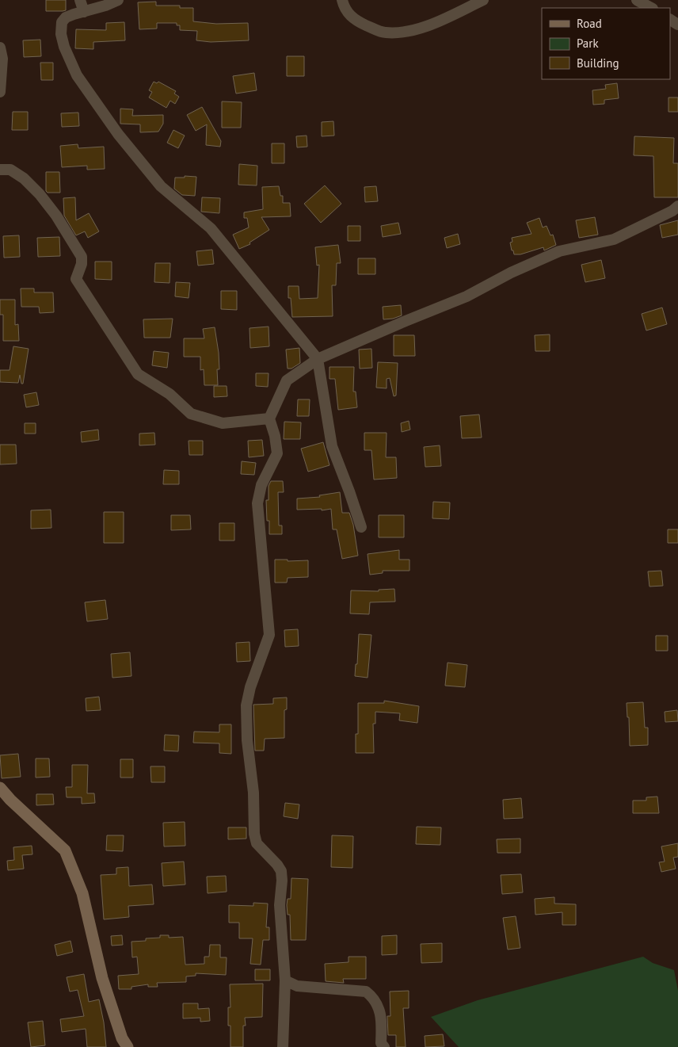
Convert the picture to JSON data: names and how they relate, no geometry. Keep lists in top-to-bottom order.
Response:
{
  "legend": ["Road", "Park", "Building"]
}
